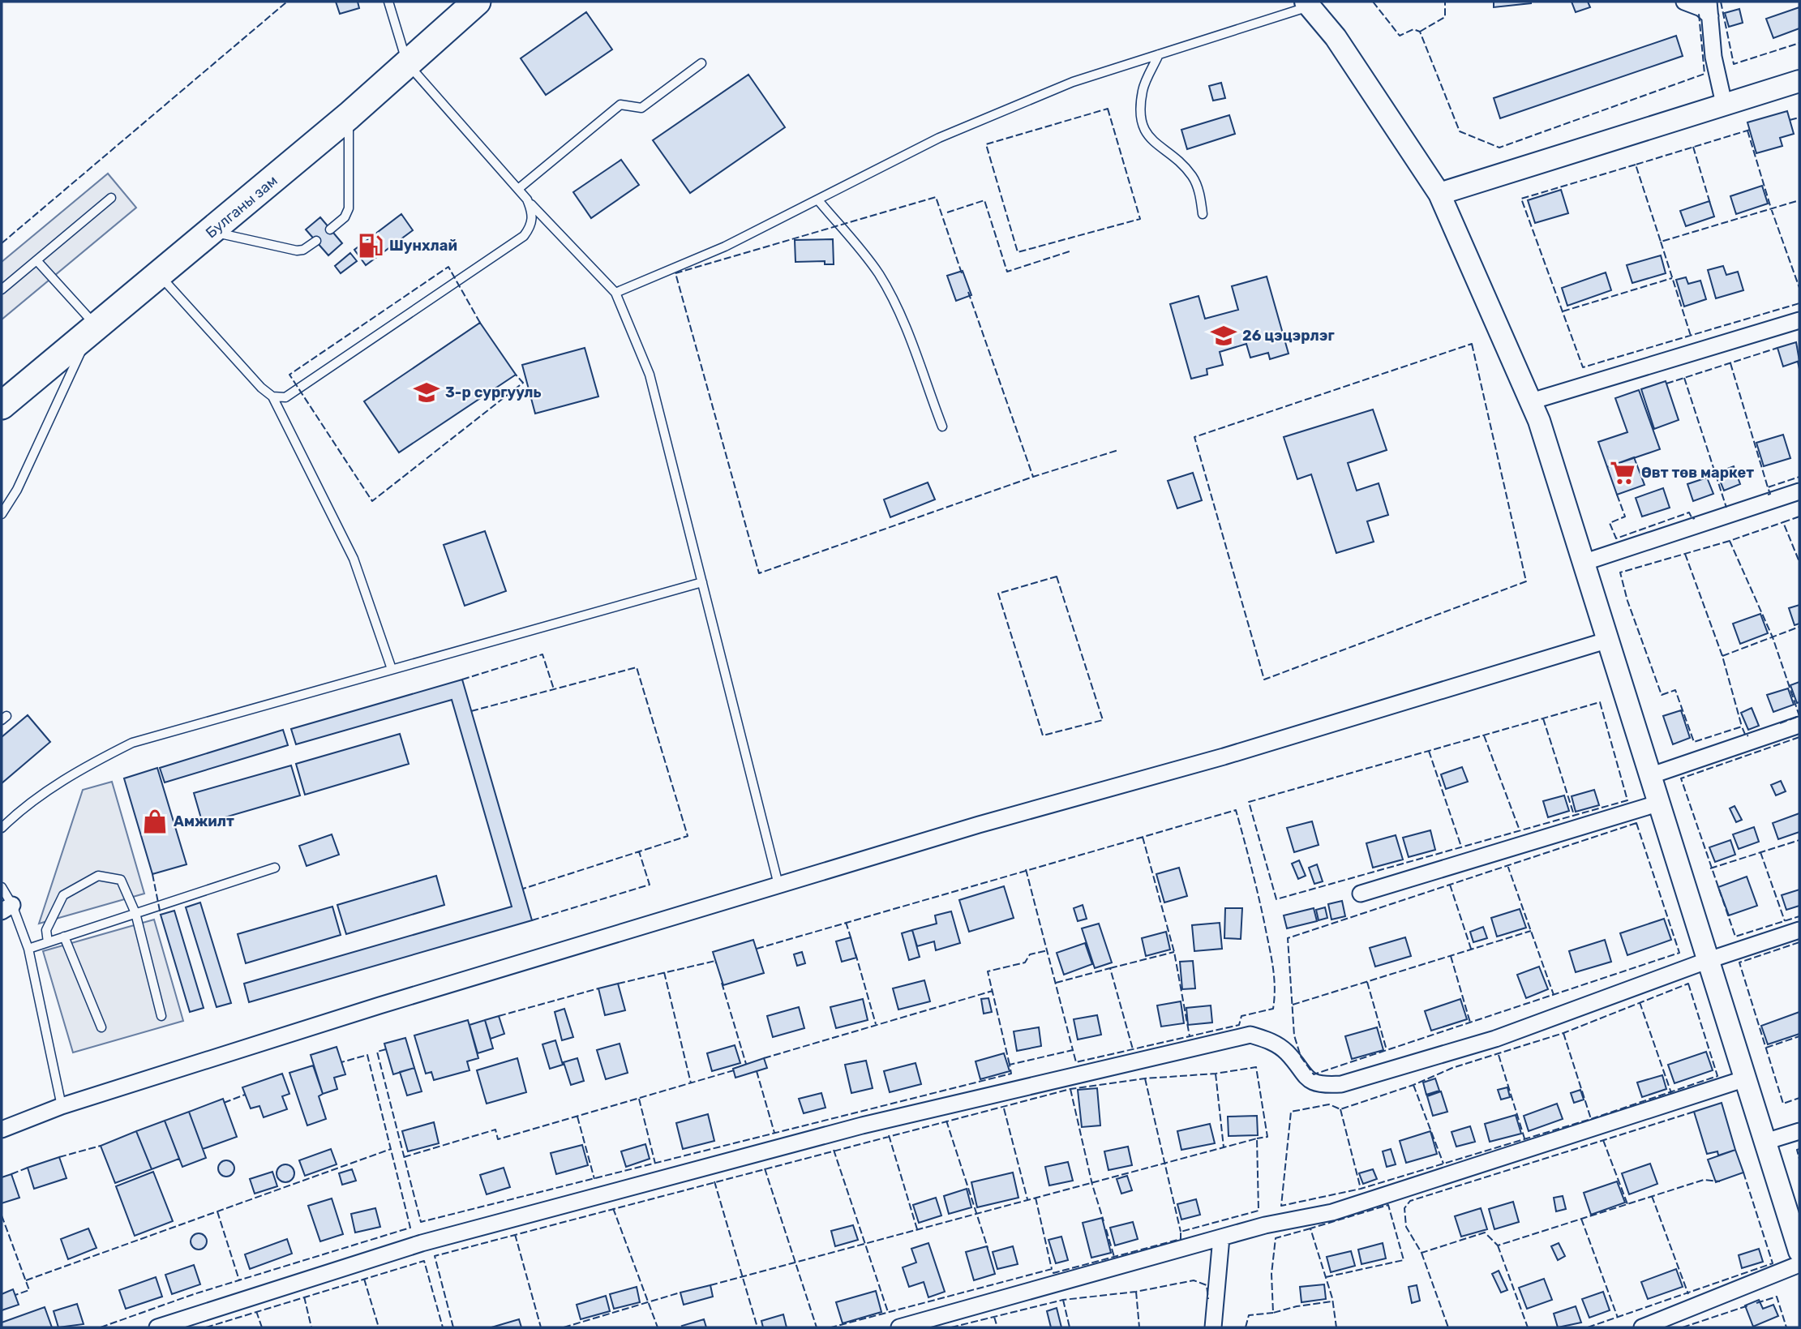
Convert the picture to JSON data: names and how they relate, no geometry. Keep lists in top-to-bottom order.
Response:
{
  "streets": {
    "highway": ["Булганы зам"]
  },
  "places": {
    "fuel station": ["Шунхлай"],
    "school or university": ["26 цэцэрлэг", "3-р сургууль"],
    "supermarket": ["Өвт төв маркет"],
    "shop": ["Амжилт"]
  }
}
